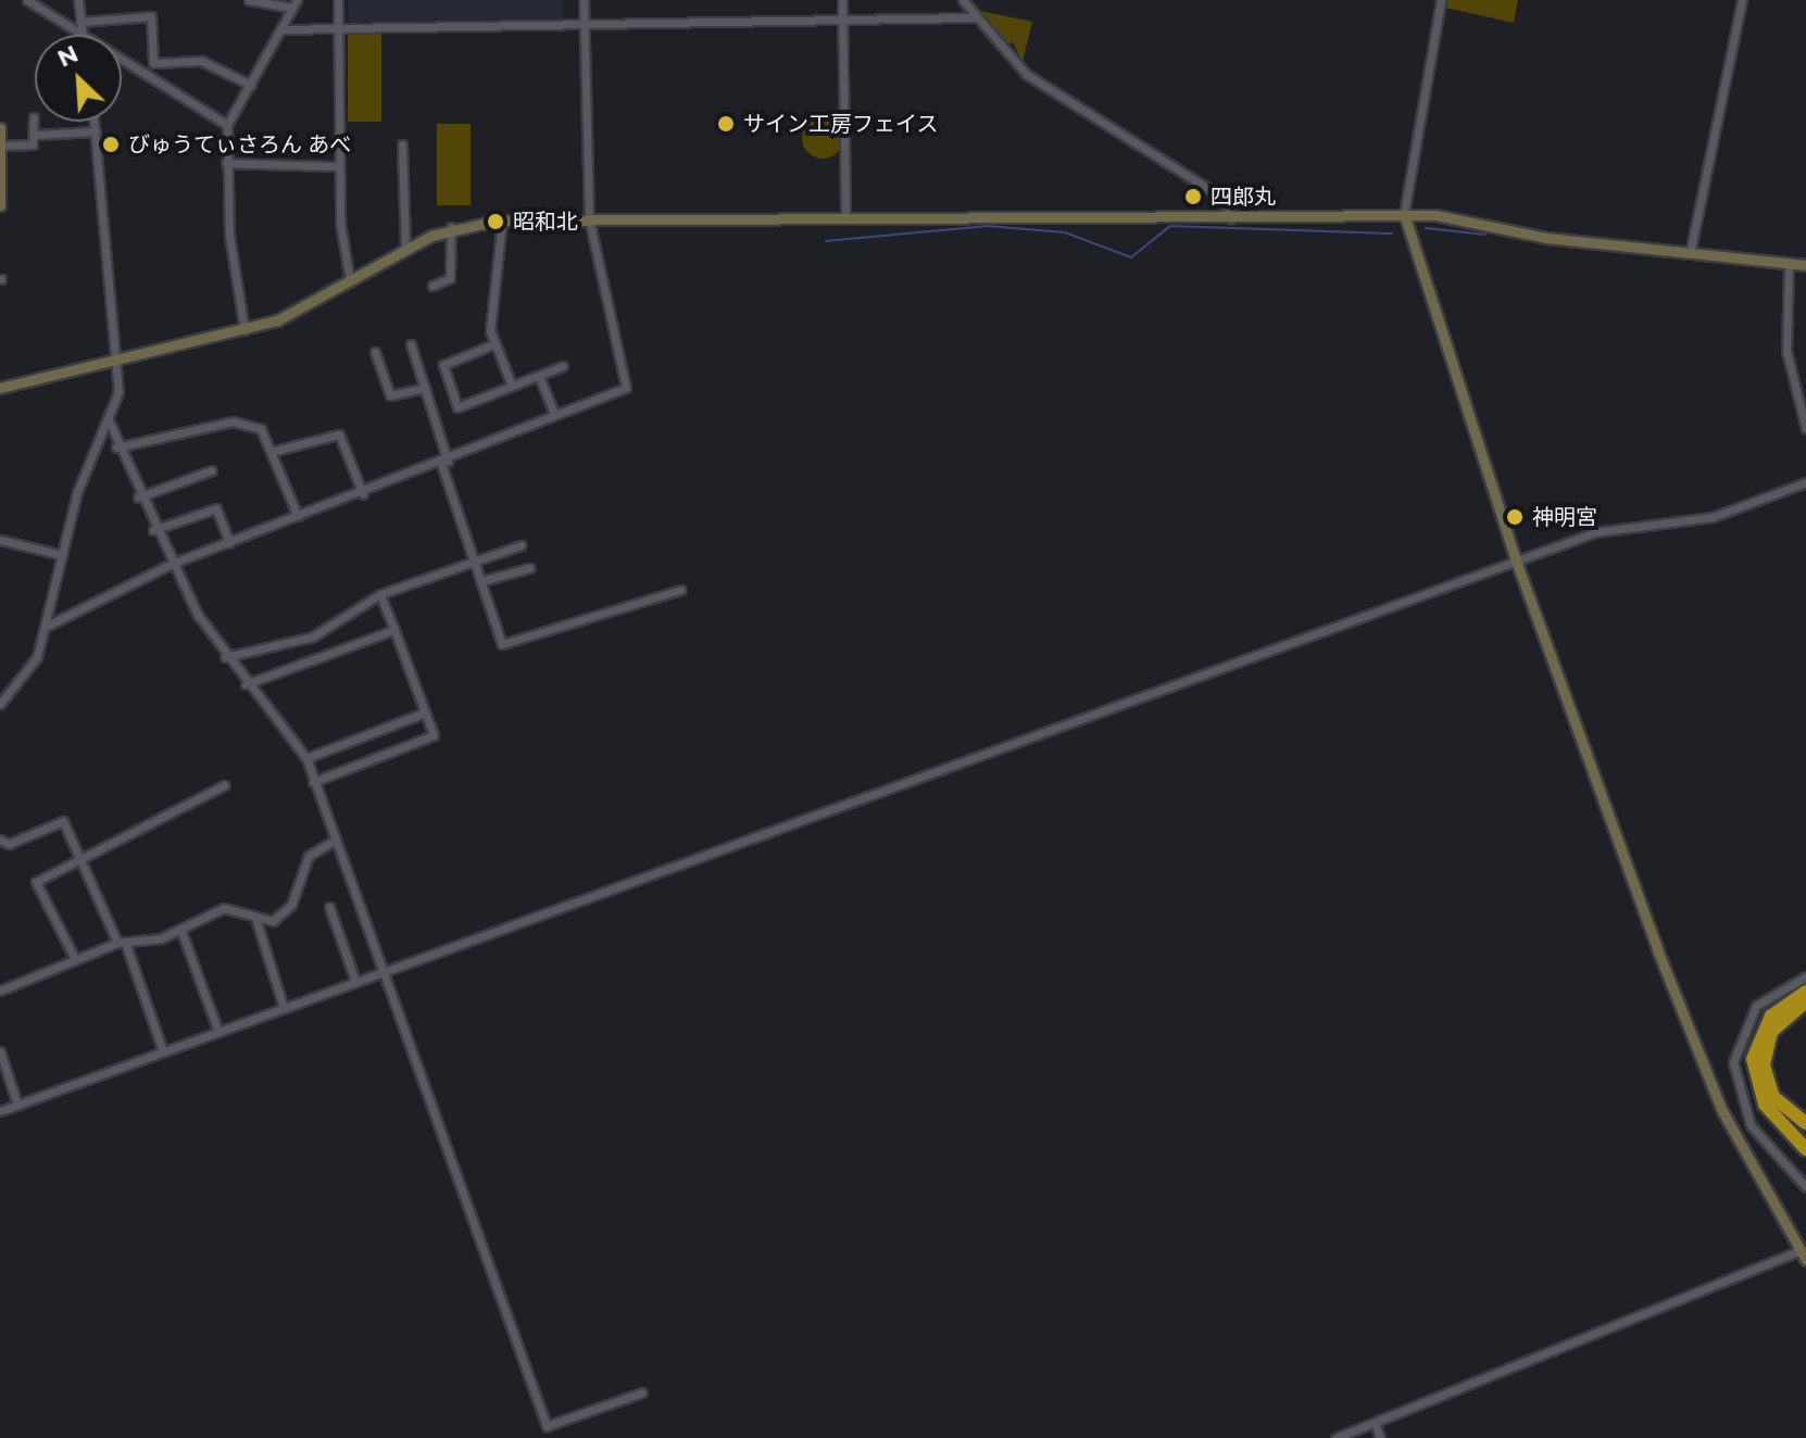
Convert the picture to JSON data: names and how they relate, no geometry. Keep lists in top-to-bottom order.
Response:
{
  "places": [
    "サイン工房フェイス",
    "びゅうてぃさろん あべ",
    "四郎丸",
    "昭和北",
    "神明宮"
  ],
  "north": "top left"
}
